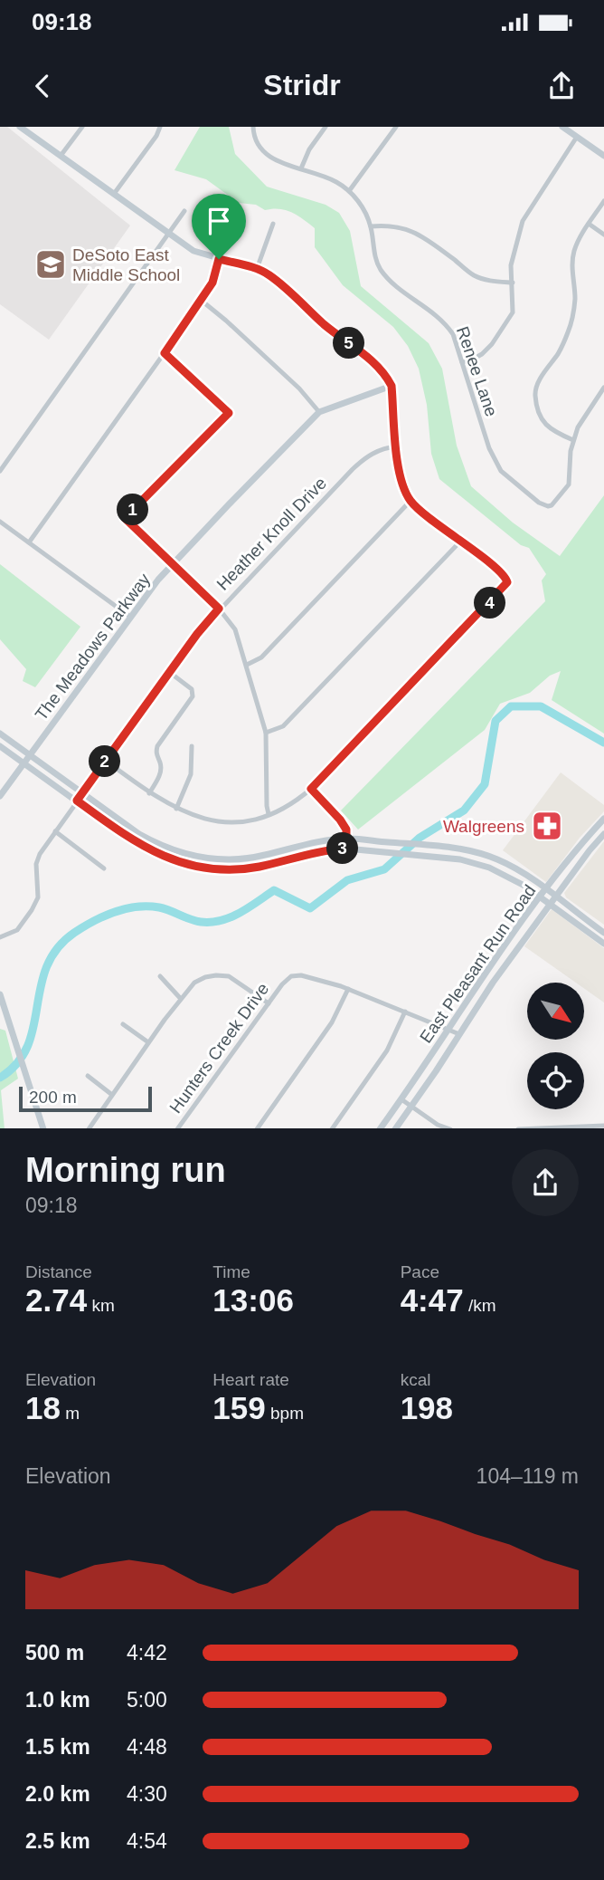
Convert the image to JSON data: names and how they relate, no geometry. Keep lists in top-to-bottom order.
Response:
{
  "streets": {
    "main road": ["The Meadows Parkway", "East Pleasant Run Road"],
    "street": ["Renee Lane", "Heather Knoll Drive", "Hunters Creek Drive"]
  },
  "crossings": [
    ["East Pleasant Run Road", "Hunters Creek Drive"]
  ],
  "places": {
    "school or university": ["DeSoto East Middle School"],
    "pharmacy": ["Walgreens"]
  },
  "scale_bar": "200 m",
  "north": "bottom right",
  "page": {
    "status": "09:18",
    "header": "Stridr",
    "pins": [
      "5",
      "1",
      "4",
      "2",
      "3"
    ],
    "scale": "200 m",
    "heading": ["Morning run", "09:18"],
    "stats": [
      ["Distance", "2.74 km"],
      ["Time", "13:06"],
      ["Pace", "4:47 /km"],
      ["Elevation", "18 m"],
      ["Heart rate", "159 bpm"],
      ["kcal", "198"]
    ],
    "chart": ["Elevation", "104–119 m"],
    "list": [
      {
        "name": "500 m",
        "note": "4:42"
      },
      {
        "name": "1.0 km",
        "note": "5:00"
      },
      {
        "name": "1.5 km",
        "note": "4:48"
      },
      {
        "name": "2.0 km",
        "note": "4:30"
      },
      {
        "name": "2.5 km",
        "note": "4:54"
      }
    ]
  }
}
